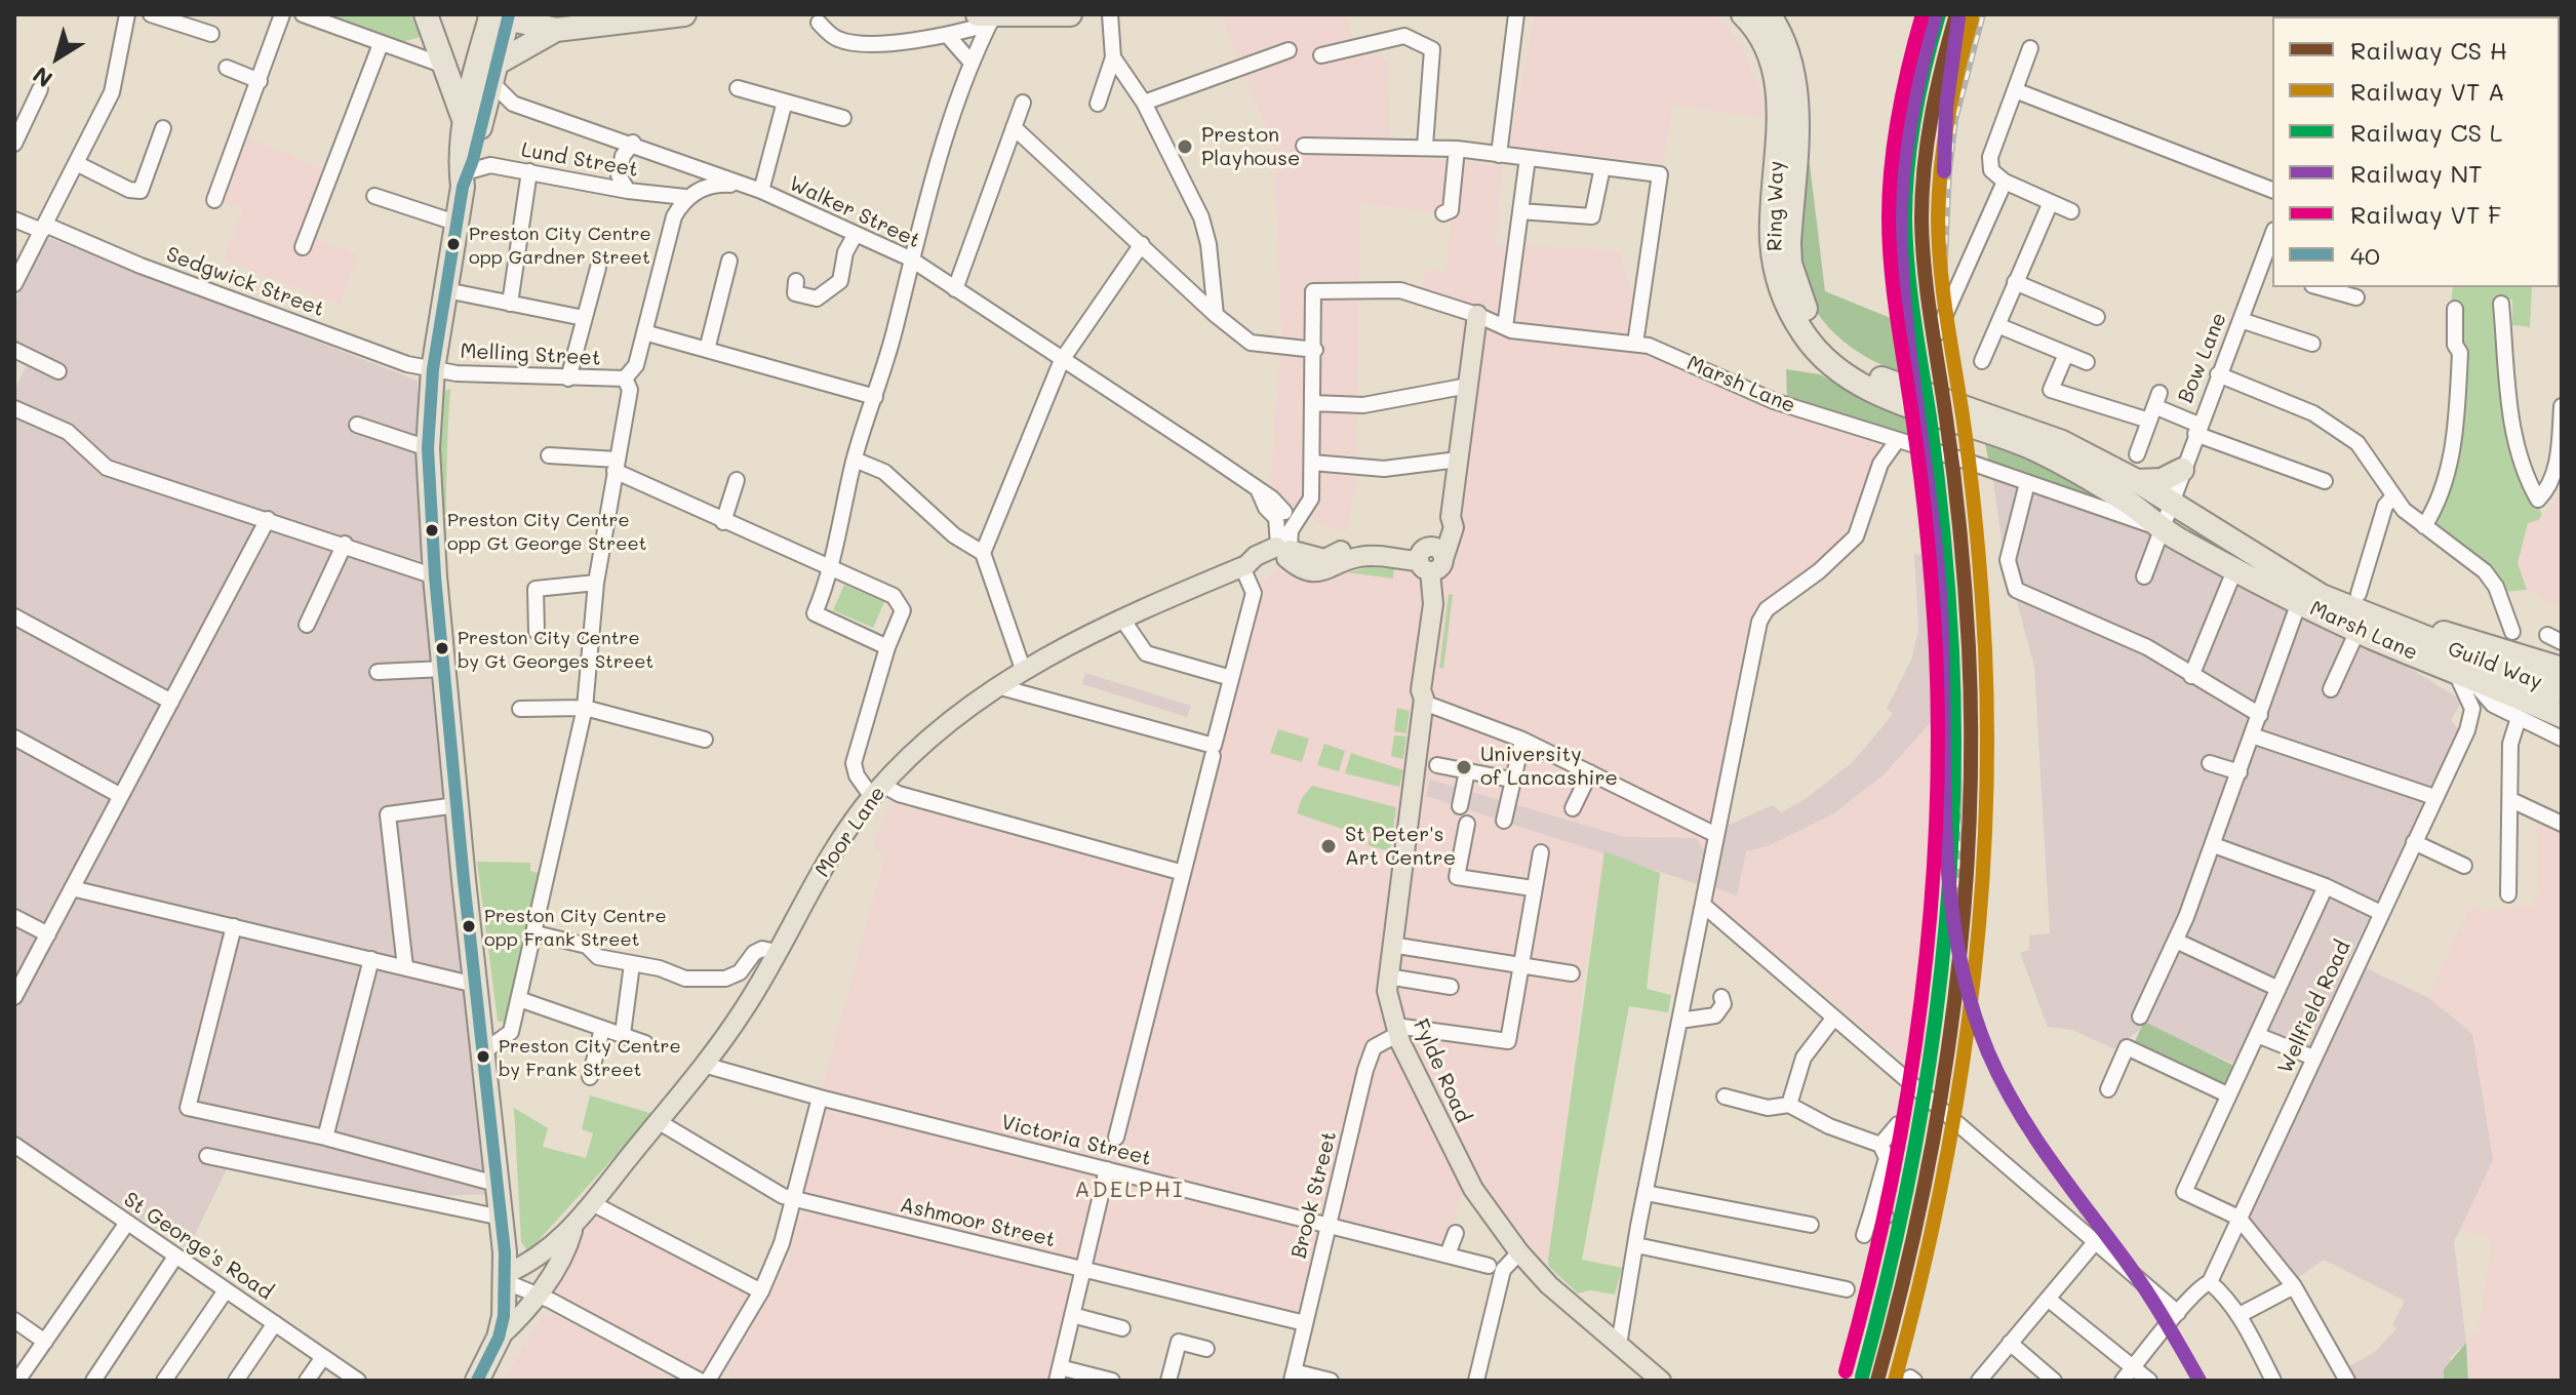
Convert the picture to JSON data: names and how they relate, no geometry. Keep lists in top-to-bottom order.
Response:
{
  "streets": {
    "highway": [
      "Ring Way",
      "Marsh Lane",
      "Guild Way",
      "Moor Lane"
    ],
    "main road": ["Fylde Road"],
    "street": [
      "Lund Street",
      "Walker Street",
      "Sedgwick Street",
      "Melling Street",
      "Bow Lane",
      "Wellfield Road",
      "Victoria Street",
      "Brook Street",
      "Ashmoor Street",
      "St George's Road"
    ]
  },
  "crossings": [
    ["Lund Street", "Walker Street"],
    ["Ring Way", "Bow Lane"],
    ["Ring Way", "Marsh Lane"],
    ["Walker Street", "Moor Lane"],
    ["Sedgwick Street", "Melling Street"],
    ["Bow Lane", "Marsh Lane"],
    ["Marsh Lane", "Guild Way"],
    ["Moor Lane", "Victoria Street"],
    ["Moor Lane", "Ashmoor Street"],
    ["Fylde Road", "Brook Street"],
    ["Victoria Street", "Brook Street"],
    ["Brook Street", "Ashmoor Street"]
  ],
  "districts": ["ADELPHI"],
  "places": [
    "Preston Playhouse",
    "Preston City Centre opp Gardner Street",
    "Preston City Centre opp Gt George Street",
    "Preston City Centre by Gt Georges Street",
    "University of Lancashire",
    "St Peter's Art Centre",
    "Preston City Centre opp Frank Street",
    "Preston City Centre by Frank Street"
  ],
  "lines": ["rail line NT", "transit line 40"],
  "legend": [
    "Railway CS H",
    "Railway VT A",
    "Railway CS L",
    "Railway NT",
    "Railway VT F",
    "40"
  ],
  "north": "bottom left"
}
